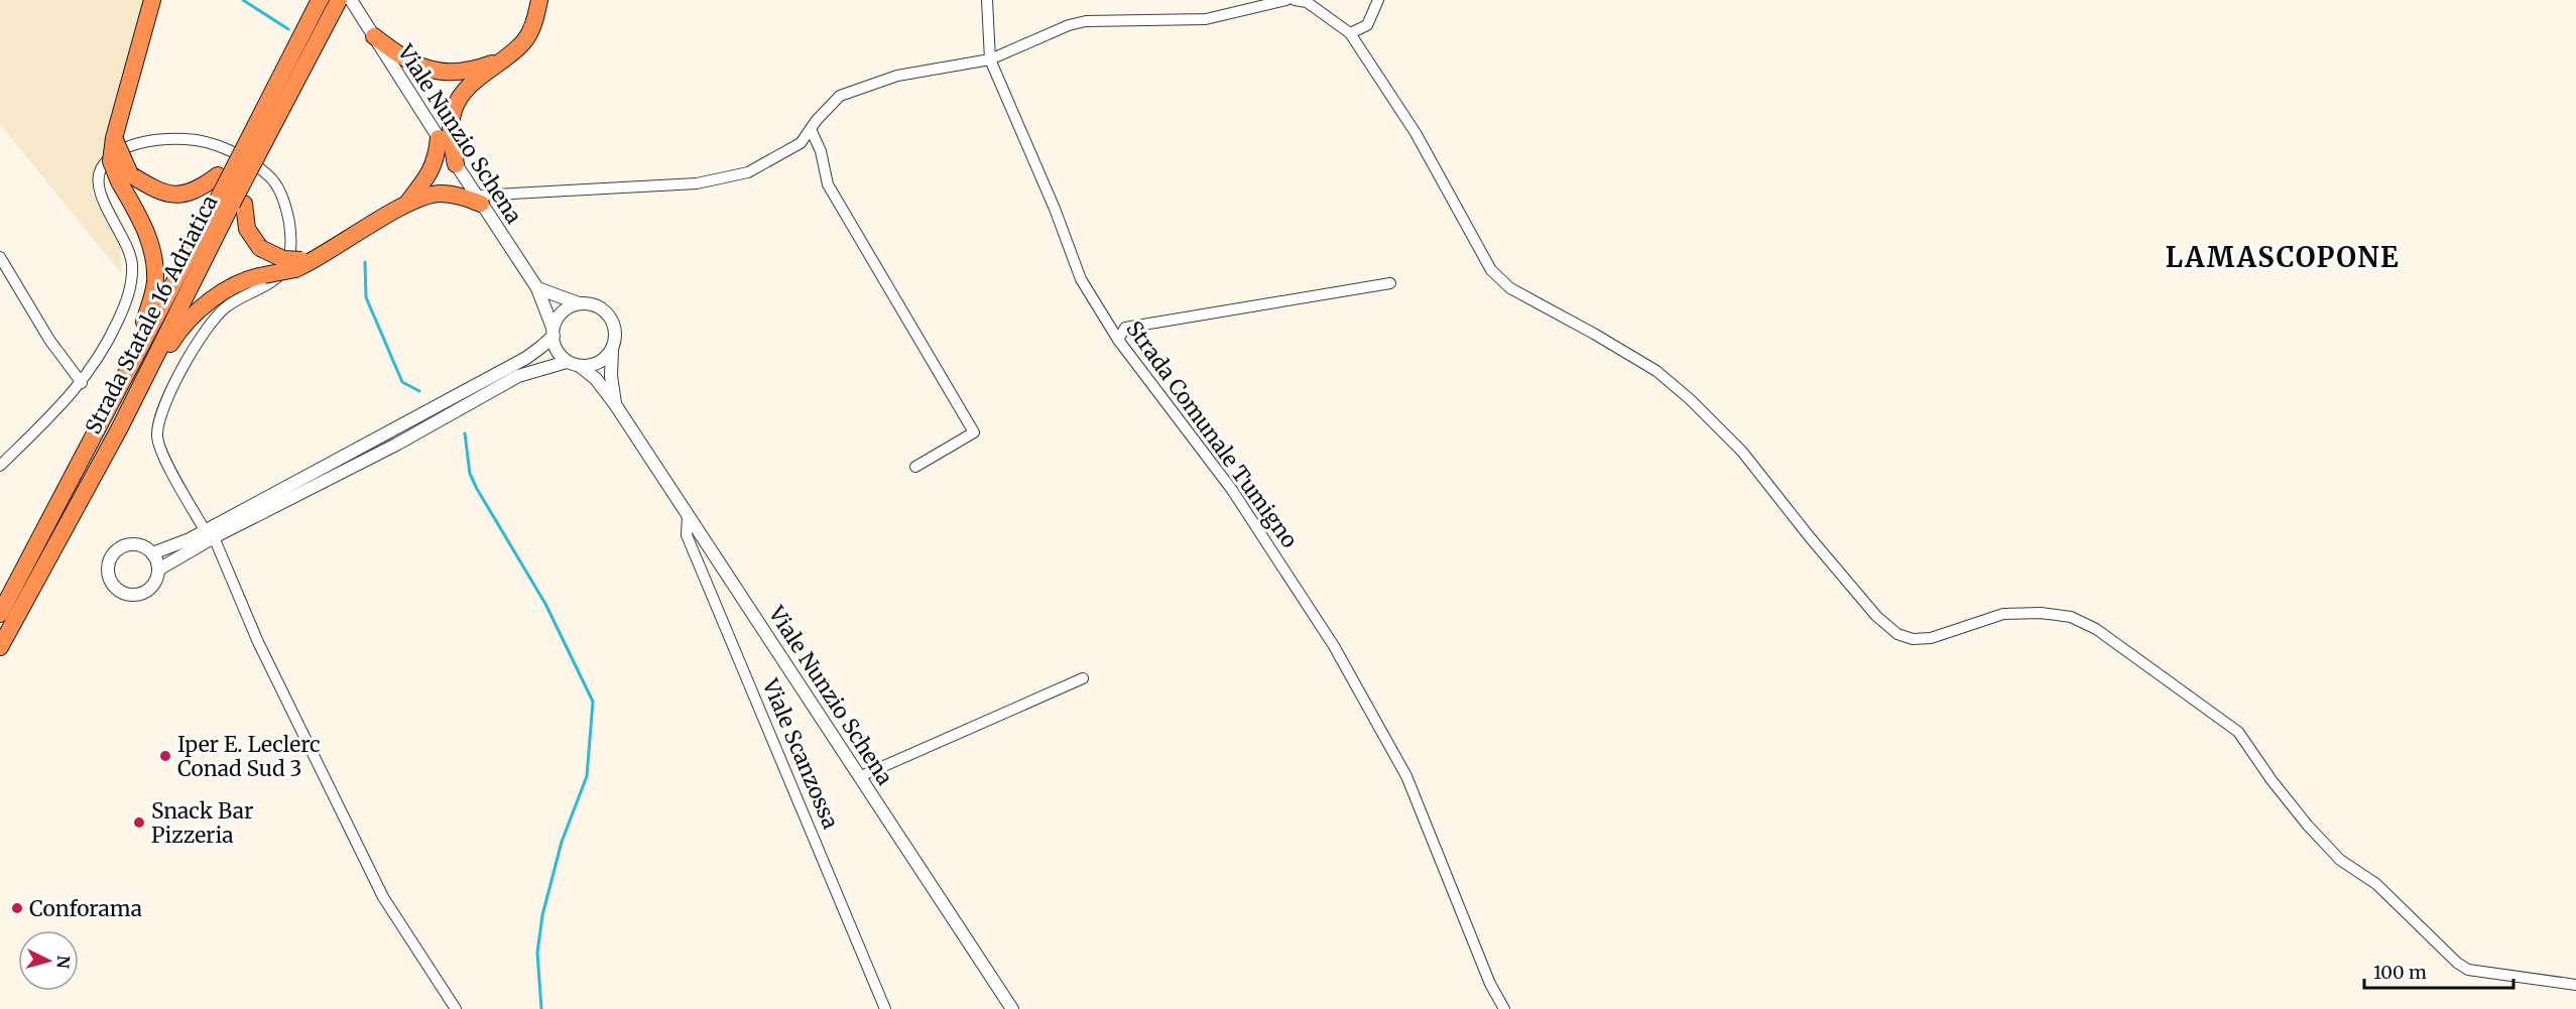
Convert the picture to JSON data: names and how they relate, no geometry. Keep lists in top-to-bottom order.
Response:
{
  "streets": {
    "highway": ["Strada Statale 16 Adriatica"],
    "street": ["Viale Nunzio Schena", "Strada Comunale Tumigno", "Viale Scanzossa"]
  },
  "crossings": [
    ["Viale Nunzio Schena", "Viale Scanzossa"]
  ],
  "districts": ["LAMASCOPONE"],
  "places": ["Iper E. Leclerc Conad Sud 3", "Snack Bar Pizzeria", "Conforama"],
  "scale_bar": "100 m",
  "north": "right"
}
